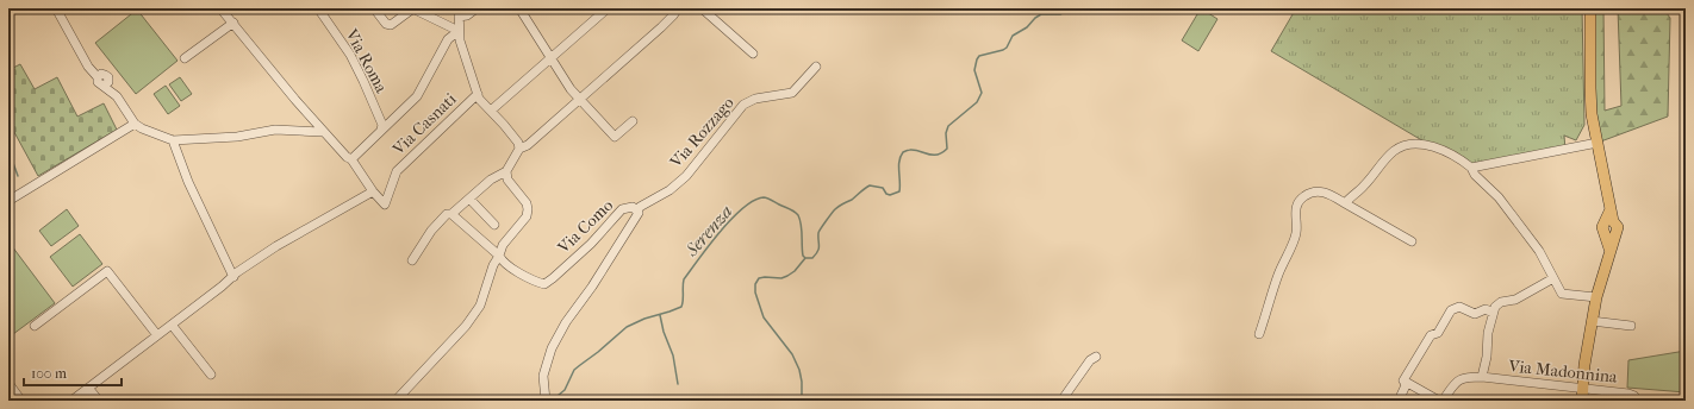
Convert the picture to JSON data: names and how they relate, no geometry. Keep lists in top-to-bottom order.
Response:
{
  "streets": {
    "street": [
      "Via Roma",
      "Via Casnati",
      "Via Rozzago",
      "Via Como",
      "Via Madonnina"
    ]
  },
  "crossings": [
    ["Via Rozzago", "Via Como"]
  ],
  "water": ["Serenza"],
  "scale_bar": "100 m"
}
